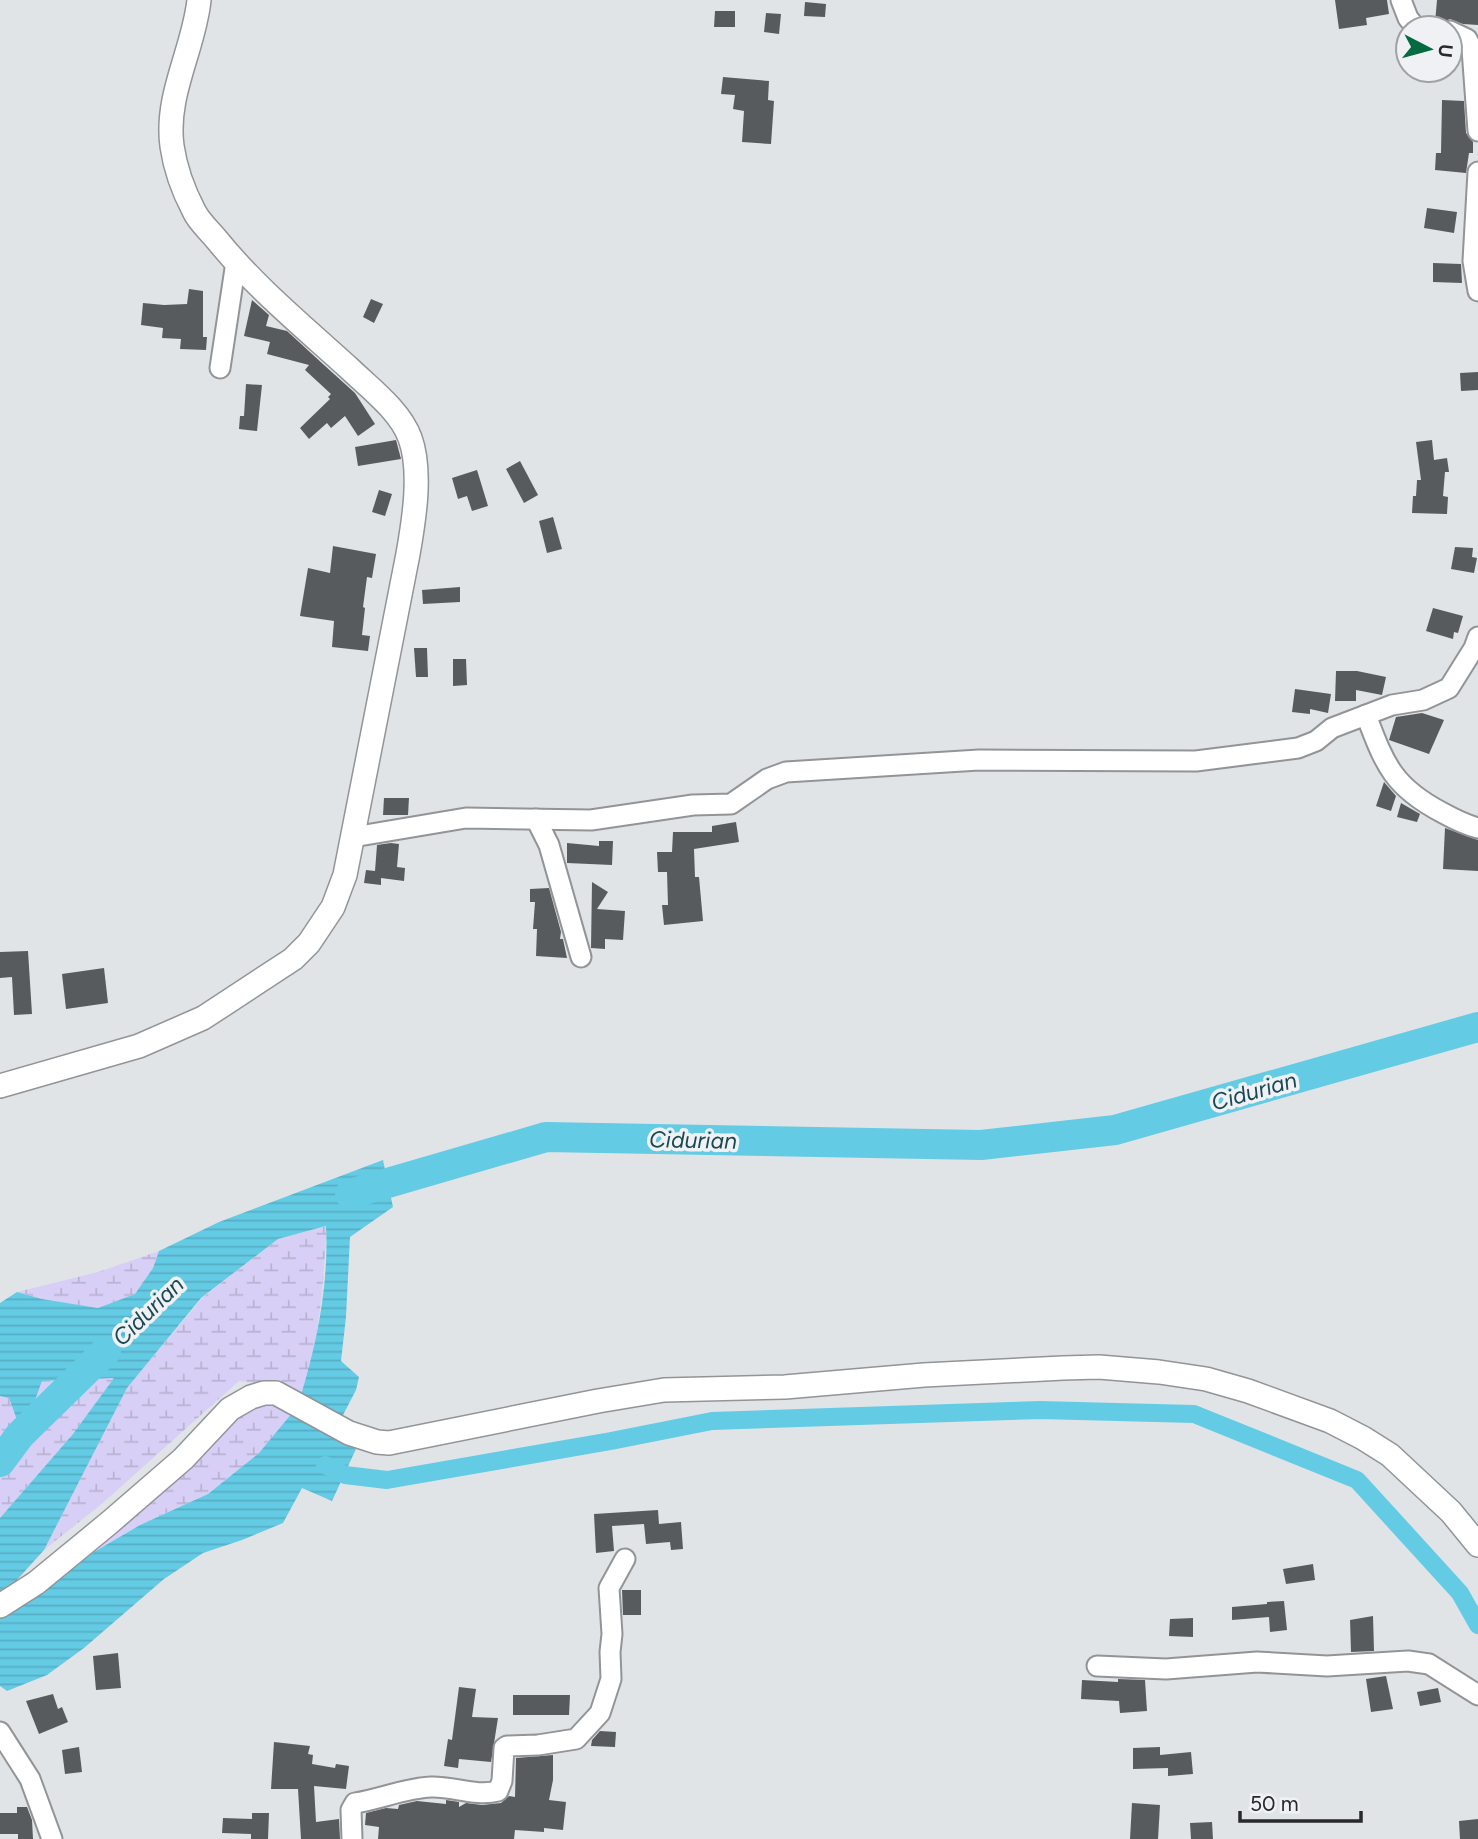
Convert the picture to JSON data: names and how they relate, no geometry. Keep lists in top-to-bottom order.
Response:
{
  "water": ["Cidurian"],
  "scale_bar": "50 m",
  "north": "right"
}
